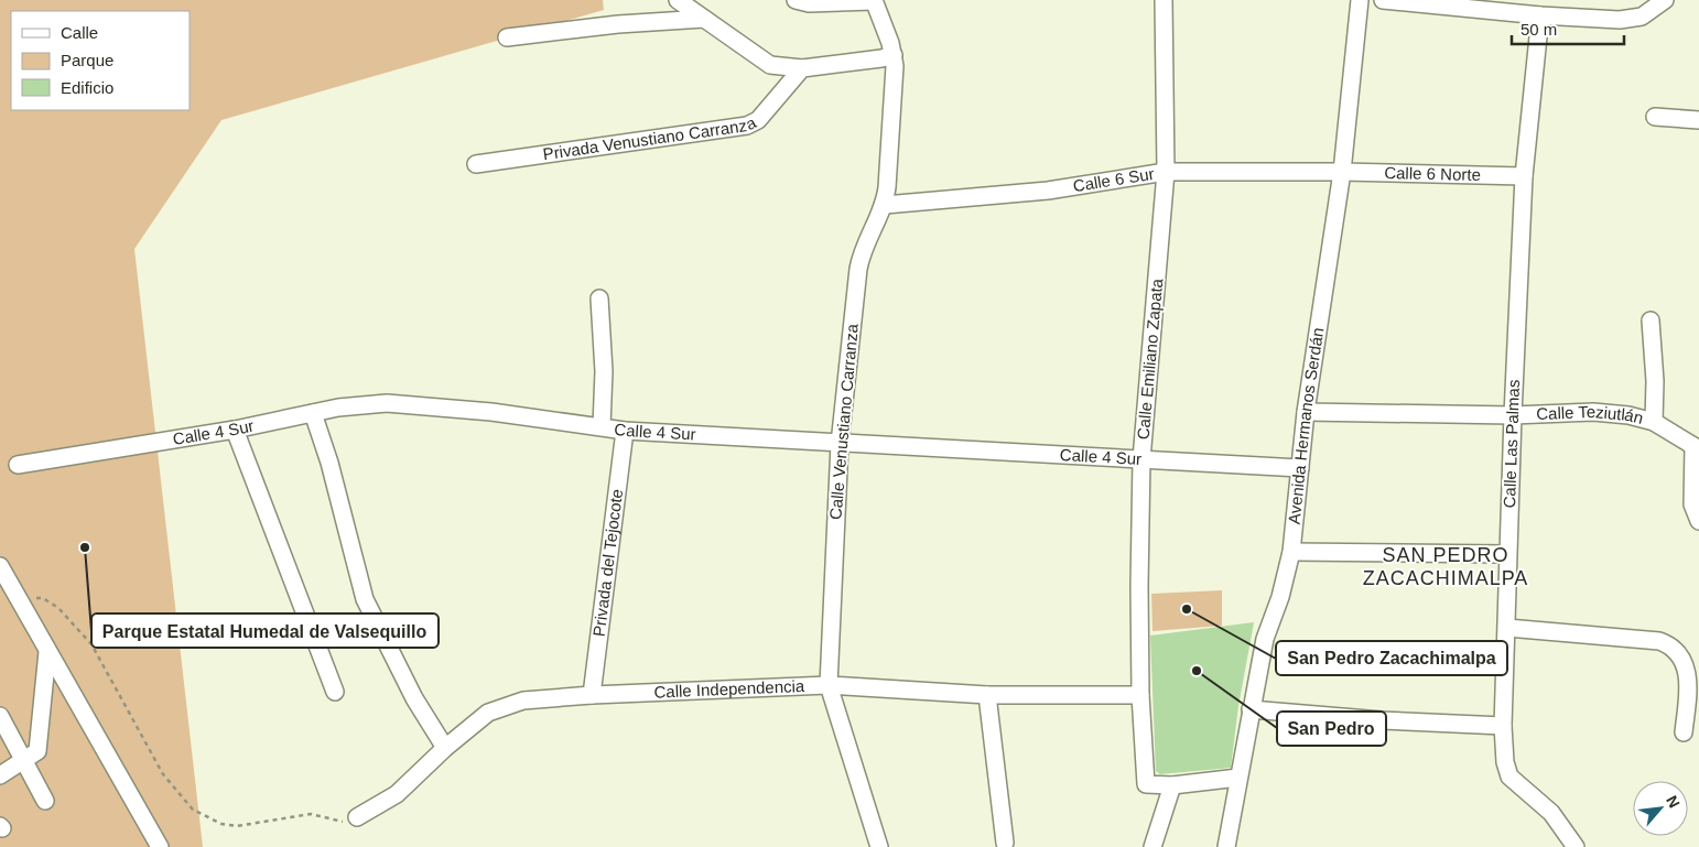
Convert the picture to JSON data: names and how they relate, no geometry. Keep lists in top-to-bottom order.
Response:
{
  "streets": {
    "street": [
      "Privada Venustiano Carranza",
      "Calle 6 Norte",
      "Calle 6 Sur",
      "Calle Emiliano Zapata",
      "Calle Teziutlán",
      "Calle Venustiano Carranza",
      "Avenida Hermanos Serdán",
      "Calle 4 Sur",
      "Calle Las Palmas",
      "Privada del Tejocote",
      "Calle Independencia"
    ]
  },
  "crossings": [
    ["Calle 6 Norte", "Calle 6 Sur"],
    ["Calle 6 Norte", "Avenida Hermanos Serdán"],
    ["Calle 6 Norte", "Calle Las Palmas"],
    ["Calle 6 Sur", "Calle Emiliano Zapata"],
    ["Calle 6 Sur", "Calle Venustiano Carranza"],
    ["Calle 6 Sur", "Avenida Hermanos Serdán"],
    ["Calle Emiliano Zapata", "Calle 4 Sur"],
    ["Calle Emiliano Zapata", "Calle Independencia"],
    ["Calle Teziutlán", "Avenida Hermanos Serdán"],
    ["Calle Teziutlán", "Calle Las Palmas"],
    ["Calle Venustiano Carranza", "Calle 4 Sur"],
    ["Calle Venustiano Carranza", "Calle Independencia"],
    ["Avenida Hermanos Serdán", "Calle 4 Sur"],
    ["Calle 4 Sur", "Privada del Tejocote"],
    ["Privada del Tejocote", "Calle Independencia"]
  ],
  "districts": ["SAN PEDRO ZACACHIMALPA"],
  "places": ["Parque Estatal Humedal de Valsequillo", "San Pedro Zacachimalpa", "San Pedro"],
  "legend": ["Calle", "Parque", "Edificio"],
  "scale_bar": "50 m",
  "north": "top right"
}
